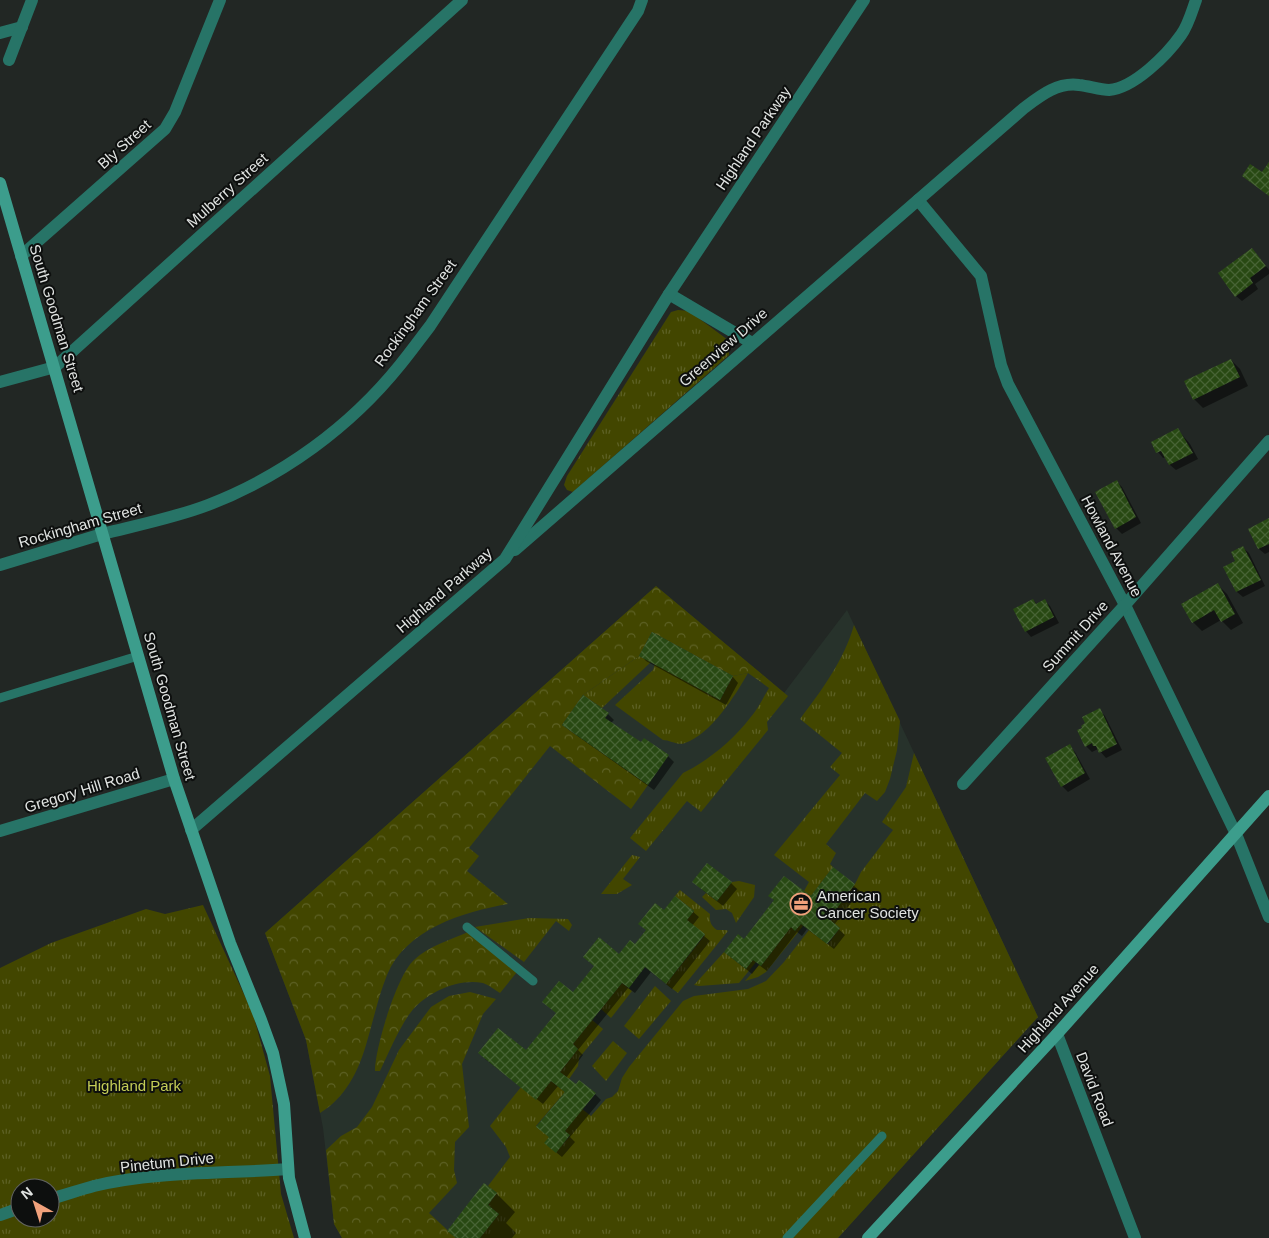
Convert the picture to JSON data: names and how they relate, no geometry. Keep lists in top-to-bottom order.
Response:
{
  "streets": {
    "main road": ["South Goodman Street", "Highland Avenue"],
    "street": [
      "Highland Parkway",
      "Bly Street",
      "Mulberry Street",
      "Rockingham Street",
      "Greenview Drive",
      "Howland Avenue",
      "Summit Drive",
      "Gregory Hill Road",
      "David Road",
      "Pinetum Drive"
    ]
  },
  "crossings": [
    ["Highland Parkway", "South Goodman Street"],
    ["Highland Parkway", "Greenview Drive"],
    ["Bly Street", "South Goodman Street"],
    ["Mulberry Street", "South Goodman Street"],
    ["Rockingham Street", "South Goodman Street"],
    ["South Goodman Street", "Gregory Hill Road"],
    ["South Goodman Street", "Pinetum Drive"],
    ["Greenview Drive", "Howland Avenue"],
    ["Howland Avenue", "Summit Drive"],
    ["Howland Avenue", "Highland Avenue"],
    ["Highland Avenue", "David Road"]
  ],
  "parks": ["Highland Park"],
  "places": {
    "office": ["American Cancer Society"]
  },
  "north": "top left"
}
